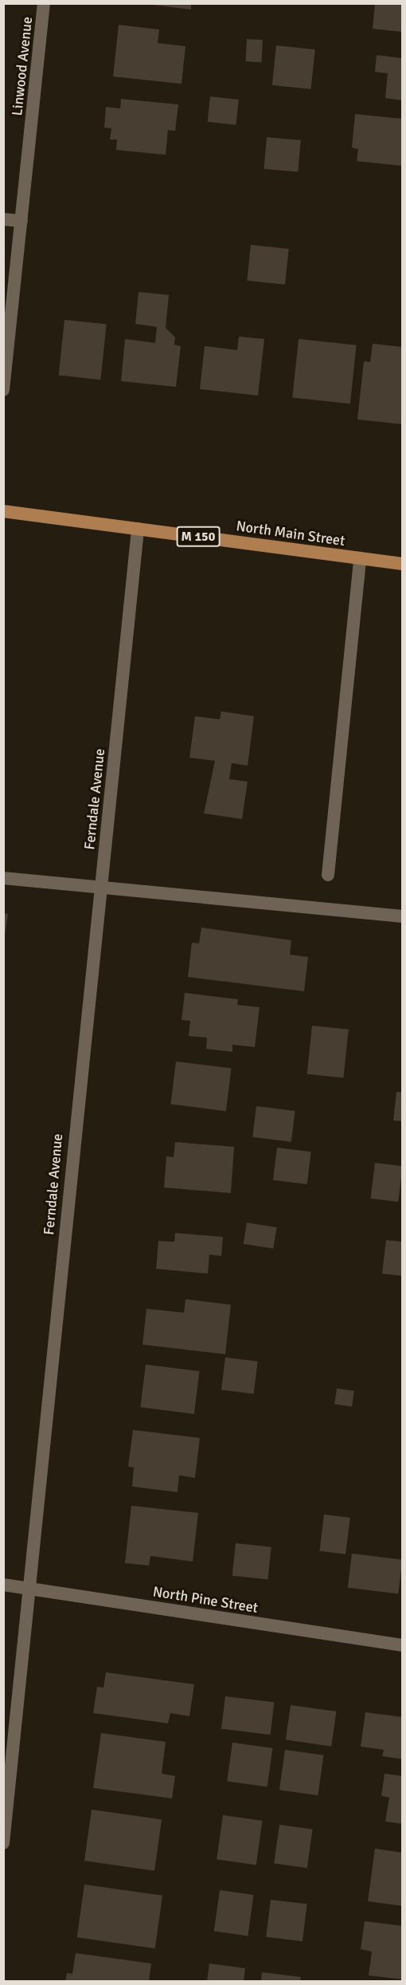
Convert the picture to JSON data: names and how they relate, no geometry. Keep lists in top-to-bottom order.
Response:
{
  "streets": {
    "main road": ["North Main Street", "M 150"],
    "street": ["Linwood Avenue", "Ferndale Avenue", "North Pine Street"]
  },
  "crossings": [
    ["North Main Street", "Ferndale Avenue"],
    ["Ferndale Avenue", "North Pine Street"]
  ]
}
